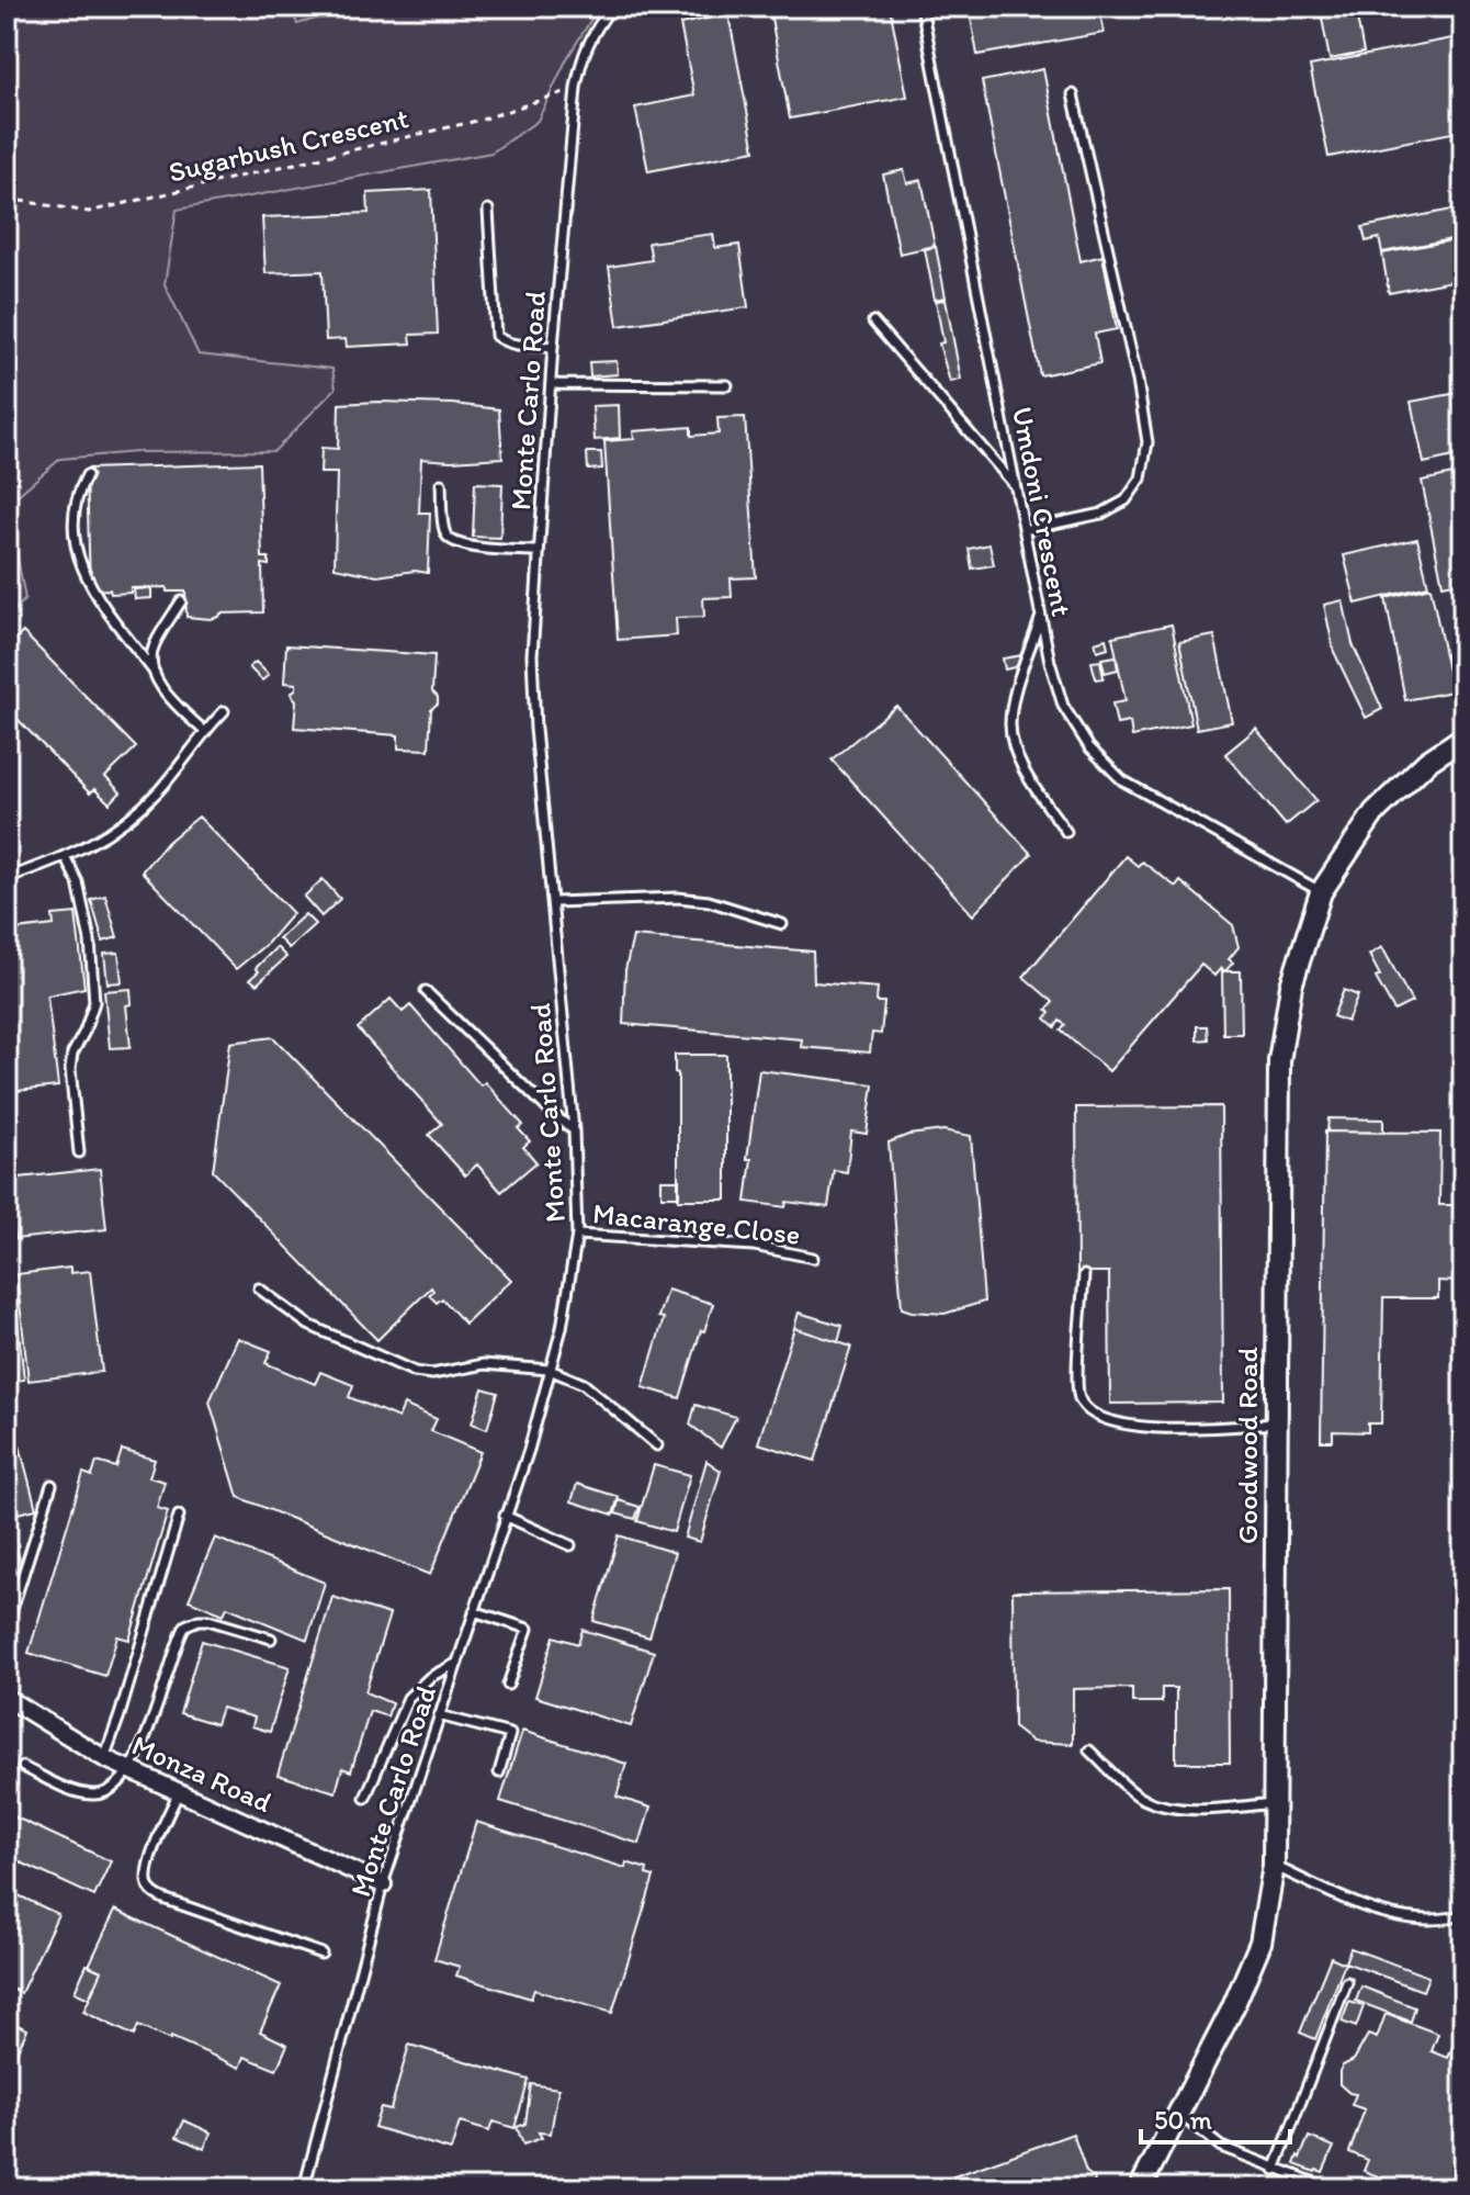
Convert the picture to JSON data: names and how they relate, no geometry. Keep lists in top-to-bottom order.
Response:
{
  "streets": {
    "street": ["Goodwood Road", "Monza Road"],
    "lane": ["Monte Carlo Road", "Umdoni Crescent", "Macarange Close"],
    "path": ["Sugarbush Crescent"]
  },
  "crossings": [
    ["Sugarbush Crescent", "Monte Carlo Road"],
    ["Monte Carlo Road", "Macarange Close"],
    ["Monte Carlo Road", "Monza Road"],
    ["Umdoni Crescent", "Goodwood Road"]
  ],
  "scale_bar": "50 m"
}
